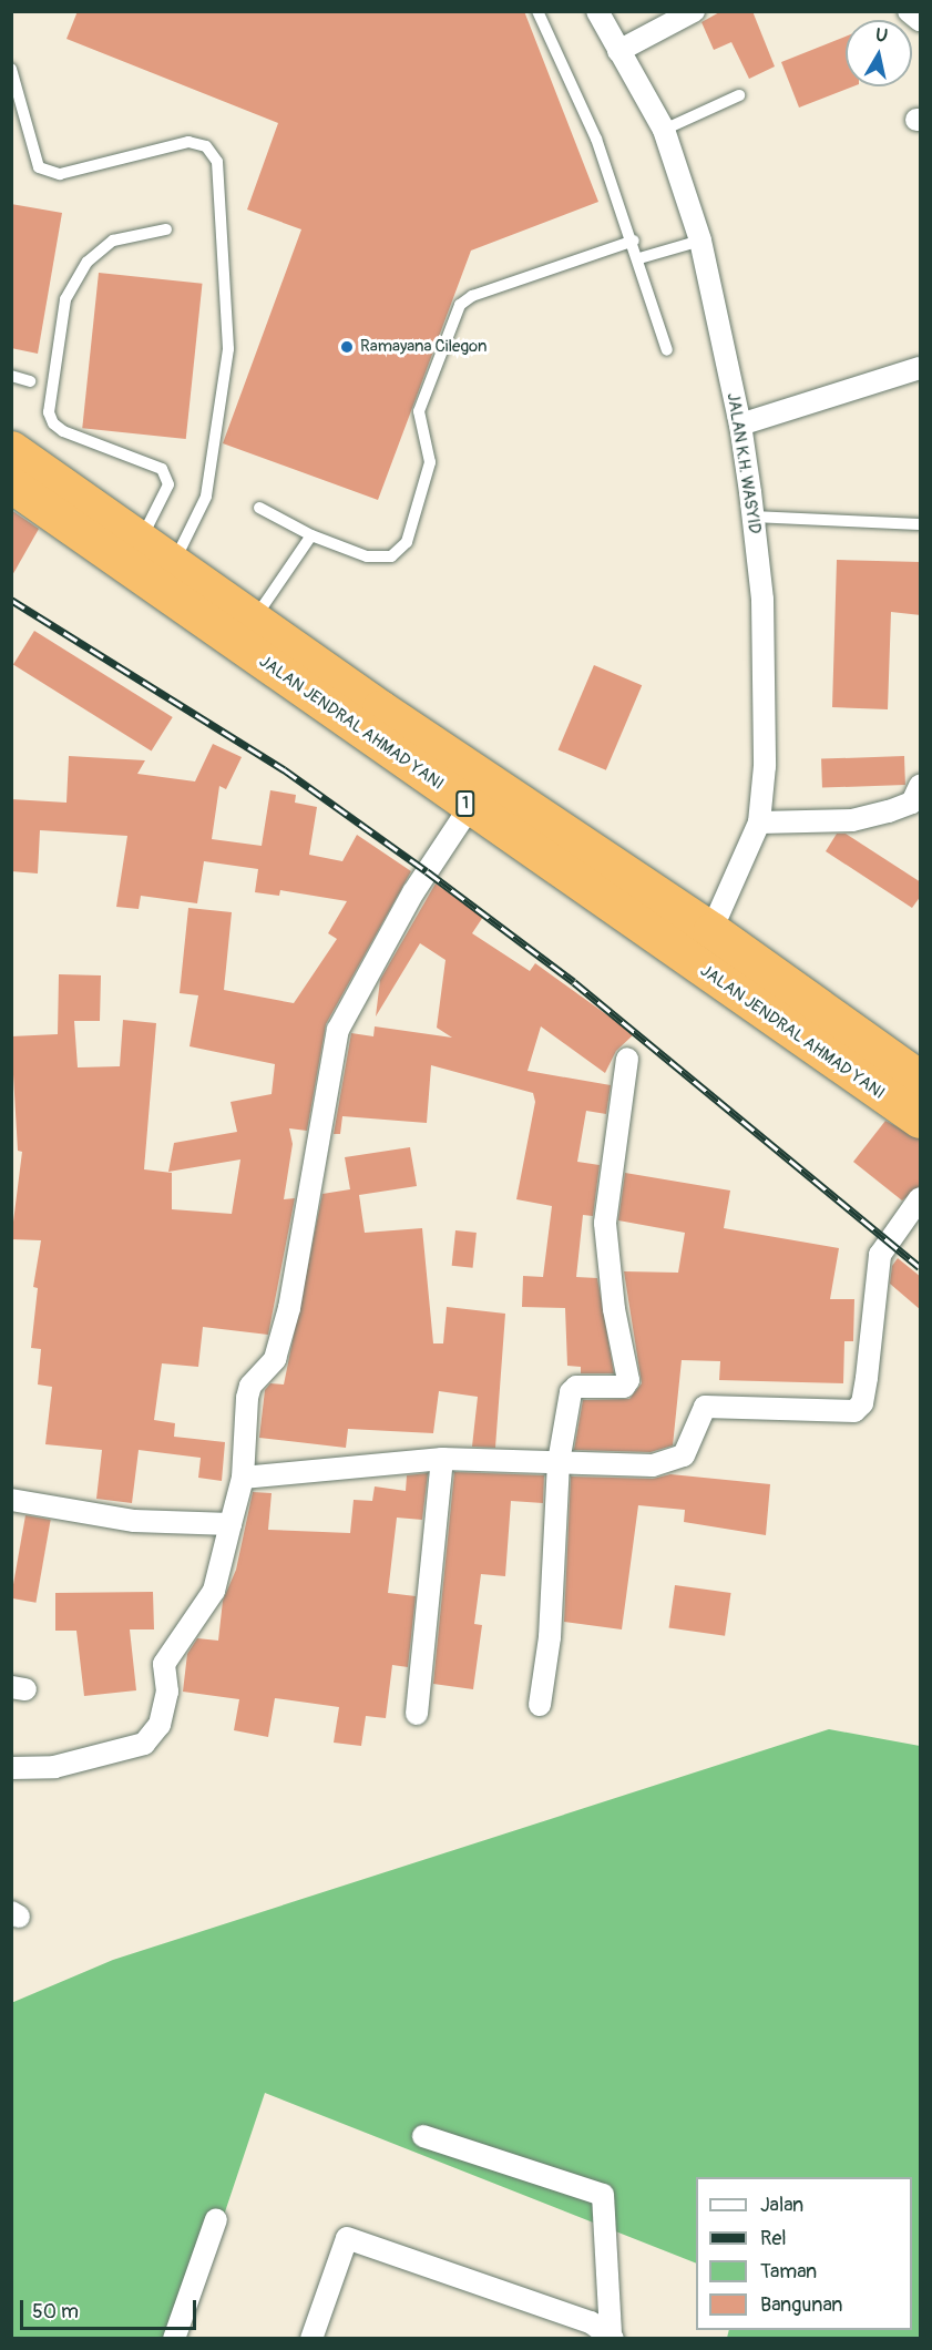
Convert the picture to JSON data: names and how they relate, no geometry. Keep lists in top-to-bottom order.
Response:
{
  "streets": {
    "highway": ["JALAN JENDRAL AHMAD YANI", "1"],
    "street": ["JALAN K.H. WASYID"]
  },
  "crossings": [
    ["JALAN K.H. WASYID", "JALAN JENDRAL AHMAD YANI"]
  ],
  "places": ["Ramayana Cilegon"],
  "legend": [
    "Jalan",
    "Rel",
    "Taman",
    "Bangunan"
  ],
  "scale_bar": "50 m",
  "north": "top"
}
